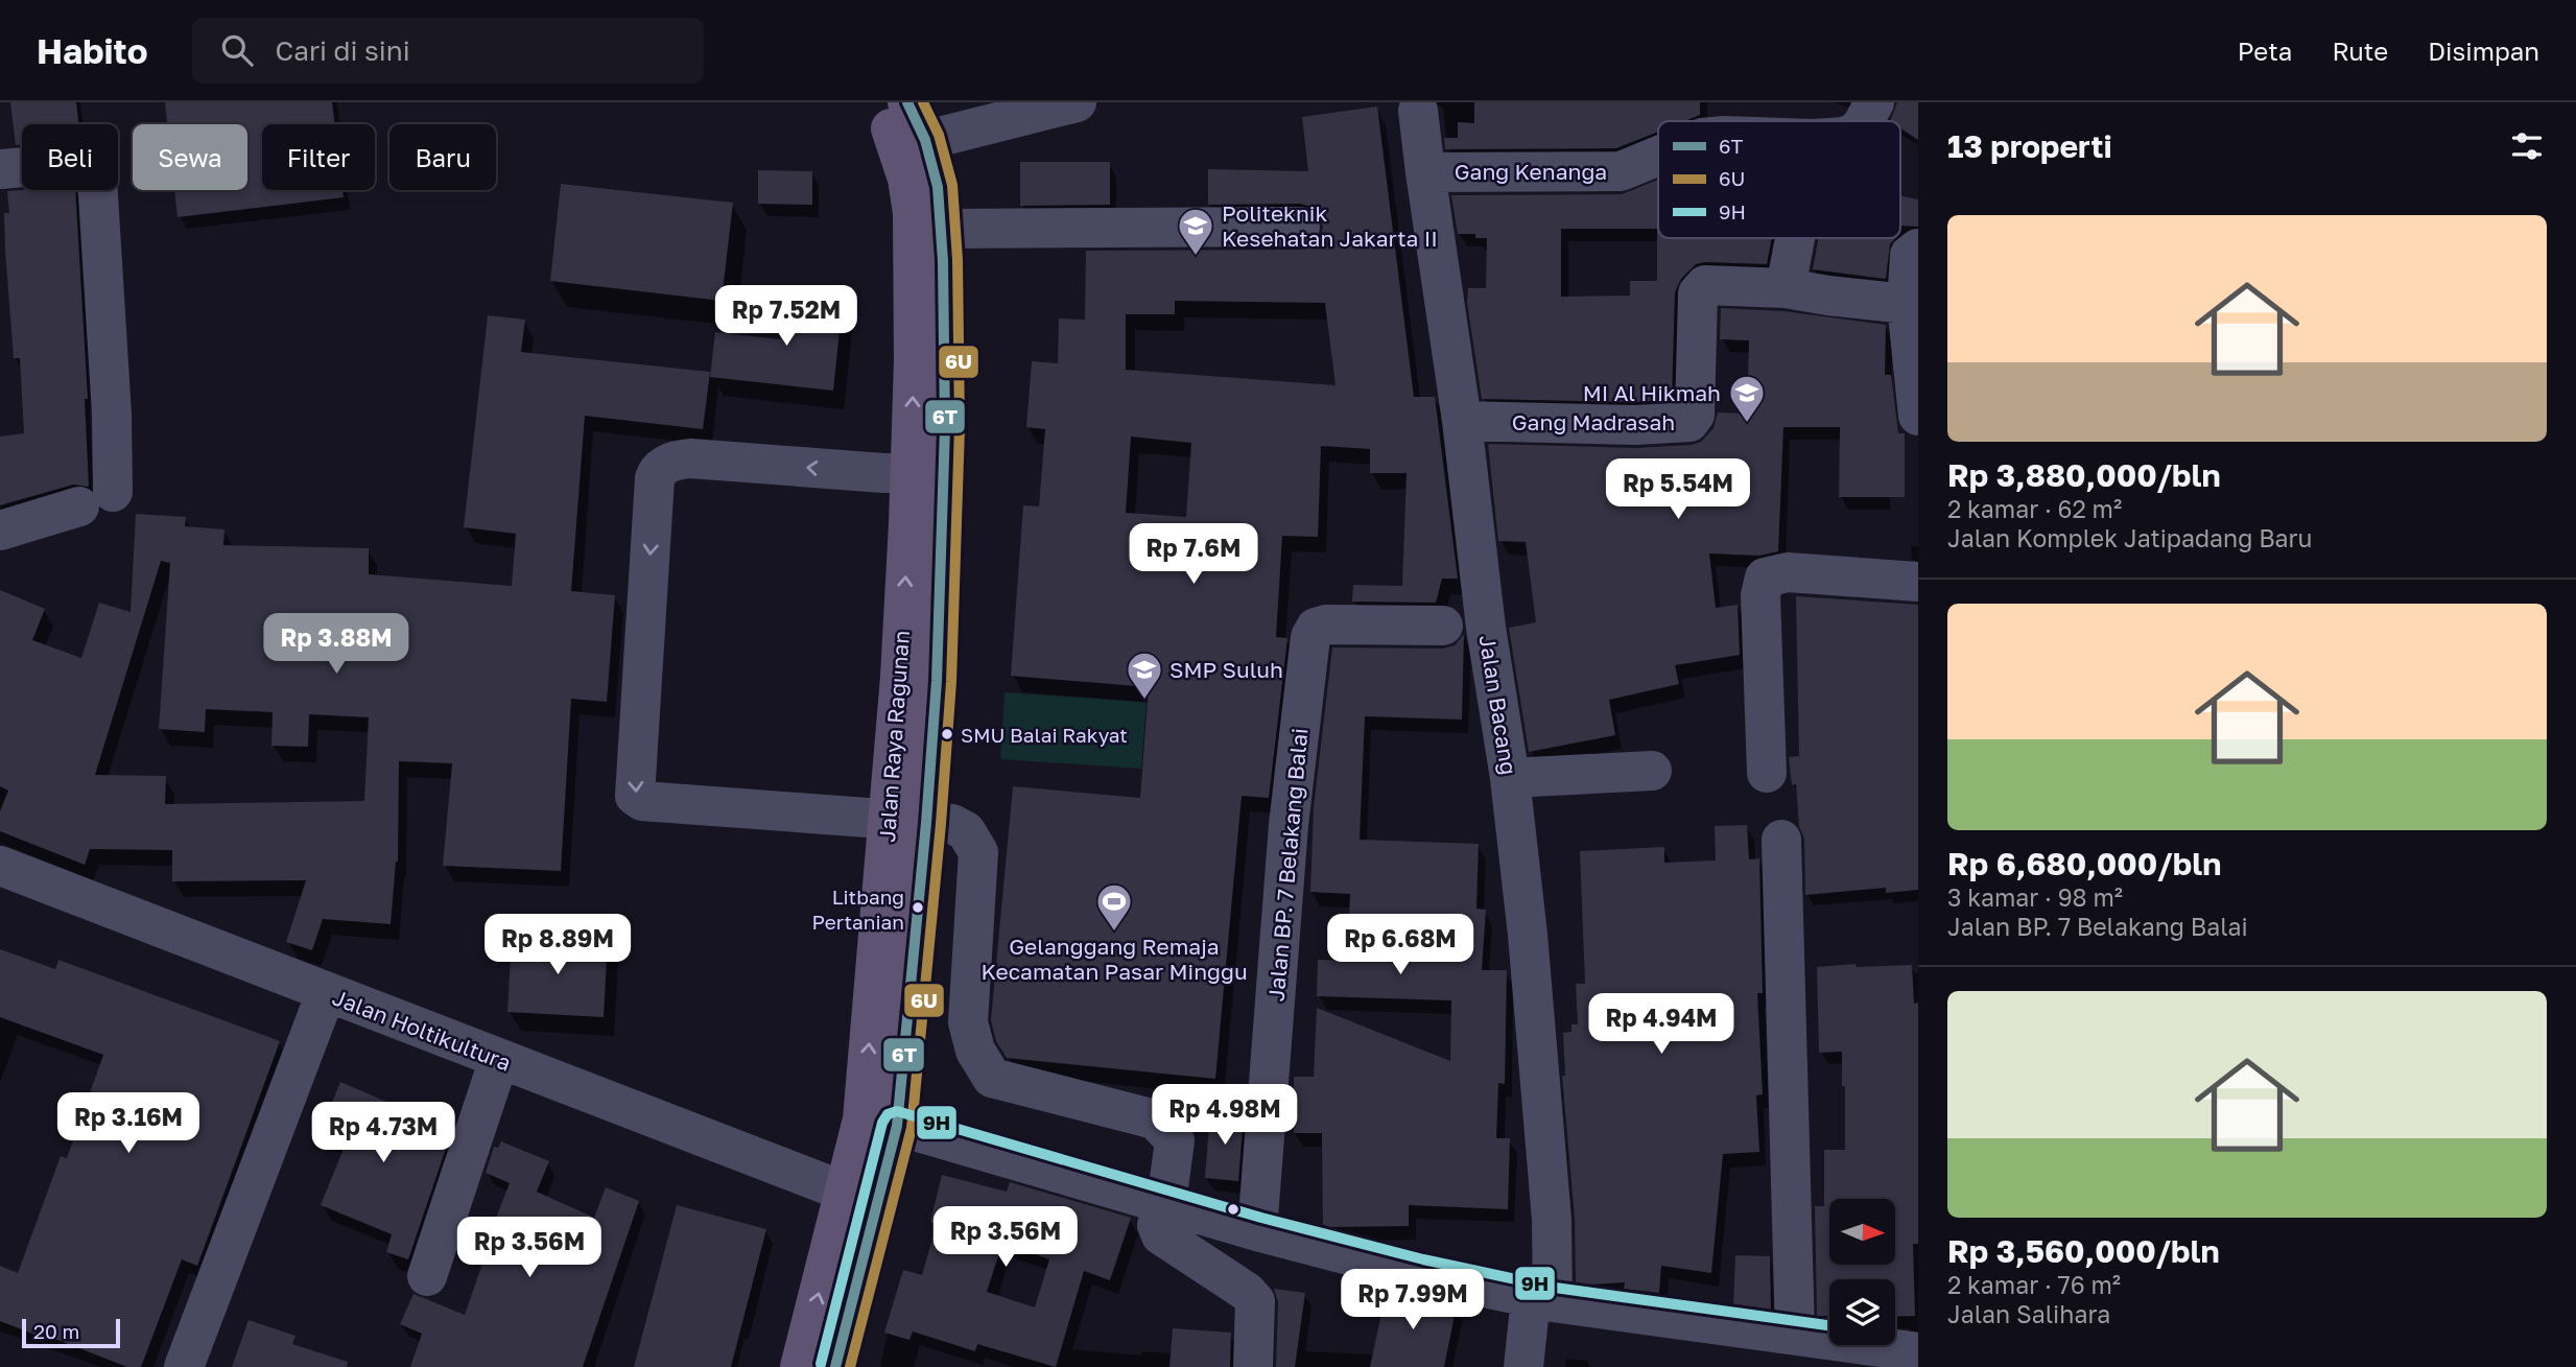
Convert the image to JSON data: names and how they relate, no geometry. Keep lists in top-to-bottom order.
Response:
{
  "streets": {
    "main road": ["Jalan Raya Ragunan"],
    "street": [
      "Gang Kenanga",
      "Gang Madrasah",
      "Jalan Bacang",
      "Jalan BP. 7 Belakang Balai",
      "Jalan Holtikultura"
    ]
  },
  "crossings": [
    ["Gang Kenanga", "Jalan Bacang"],
    ["Gang Madrasah", "Jalan Bacang"],
    ["Jalan Raya Ragunan", "Jalan Holtikultura"]
  ],
  "places": {
    "school or university": ["Politeknik Kesehatan Jakarta II", "MI Al Hikmah", "SMP Suluh"],
    "other": ["SMU Balai Rakyat", "Litbang Pertanian"],
    "sports": ["Gelanggang Remaja Kecamatan Pasar Minggu"]
  },
  "lines": ["transit line 6T", "transit line 6U", "transit line 9H"],
  "legend": ["6T", "6U", "9H"],
  "scale_bar": "20 m",
  "north": "right",
  "page": {
    "header": "Habito",
    "search": "Cari di sini",
    "nav": ["Peta", "Rute", "Disimpan"],
    "heading": "13 properti",
    "chip": [
      "Beli",
      "Sewa",
      "Filter",
      "Baru"
    ],
    "list": [
      {
        "name": "Rp 3,880,000/bln",
        "note": "2 kamar · 62 m² · Jalan Komplek Jatipadang Baru"
      },
      {
        "name": "Rp 6,680,000/bln",
        "note": "3 kamar · 98 m² · Jalan BP. 7 Belakang Balai"
      },
      {
        "name": "Rp 3,560,000/bln",
        "note": "2 kamar · 76 m² · Jalan Salihara"
      }
    ],
    "price": [
      "Rp 7.52M",
      "Rp 5.54M",
      "Rp 7.6M",
      "Rp 3.88M",
      "Rp 8.89M",
      "Rp 6.68M",
      "Rp 4.94M",
      "Rp 4.98M",
      "Rp 3.16M",
      "Rp 4.73M",
      "Rp 3.56M",
      "Rp 3.56M",
      "Rp 7.99M"
    ],
    "scale": "20 m"
  }
}
